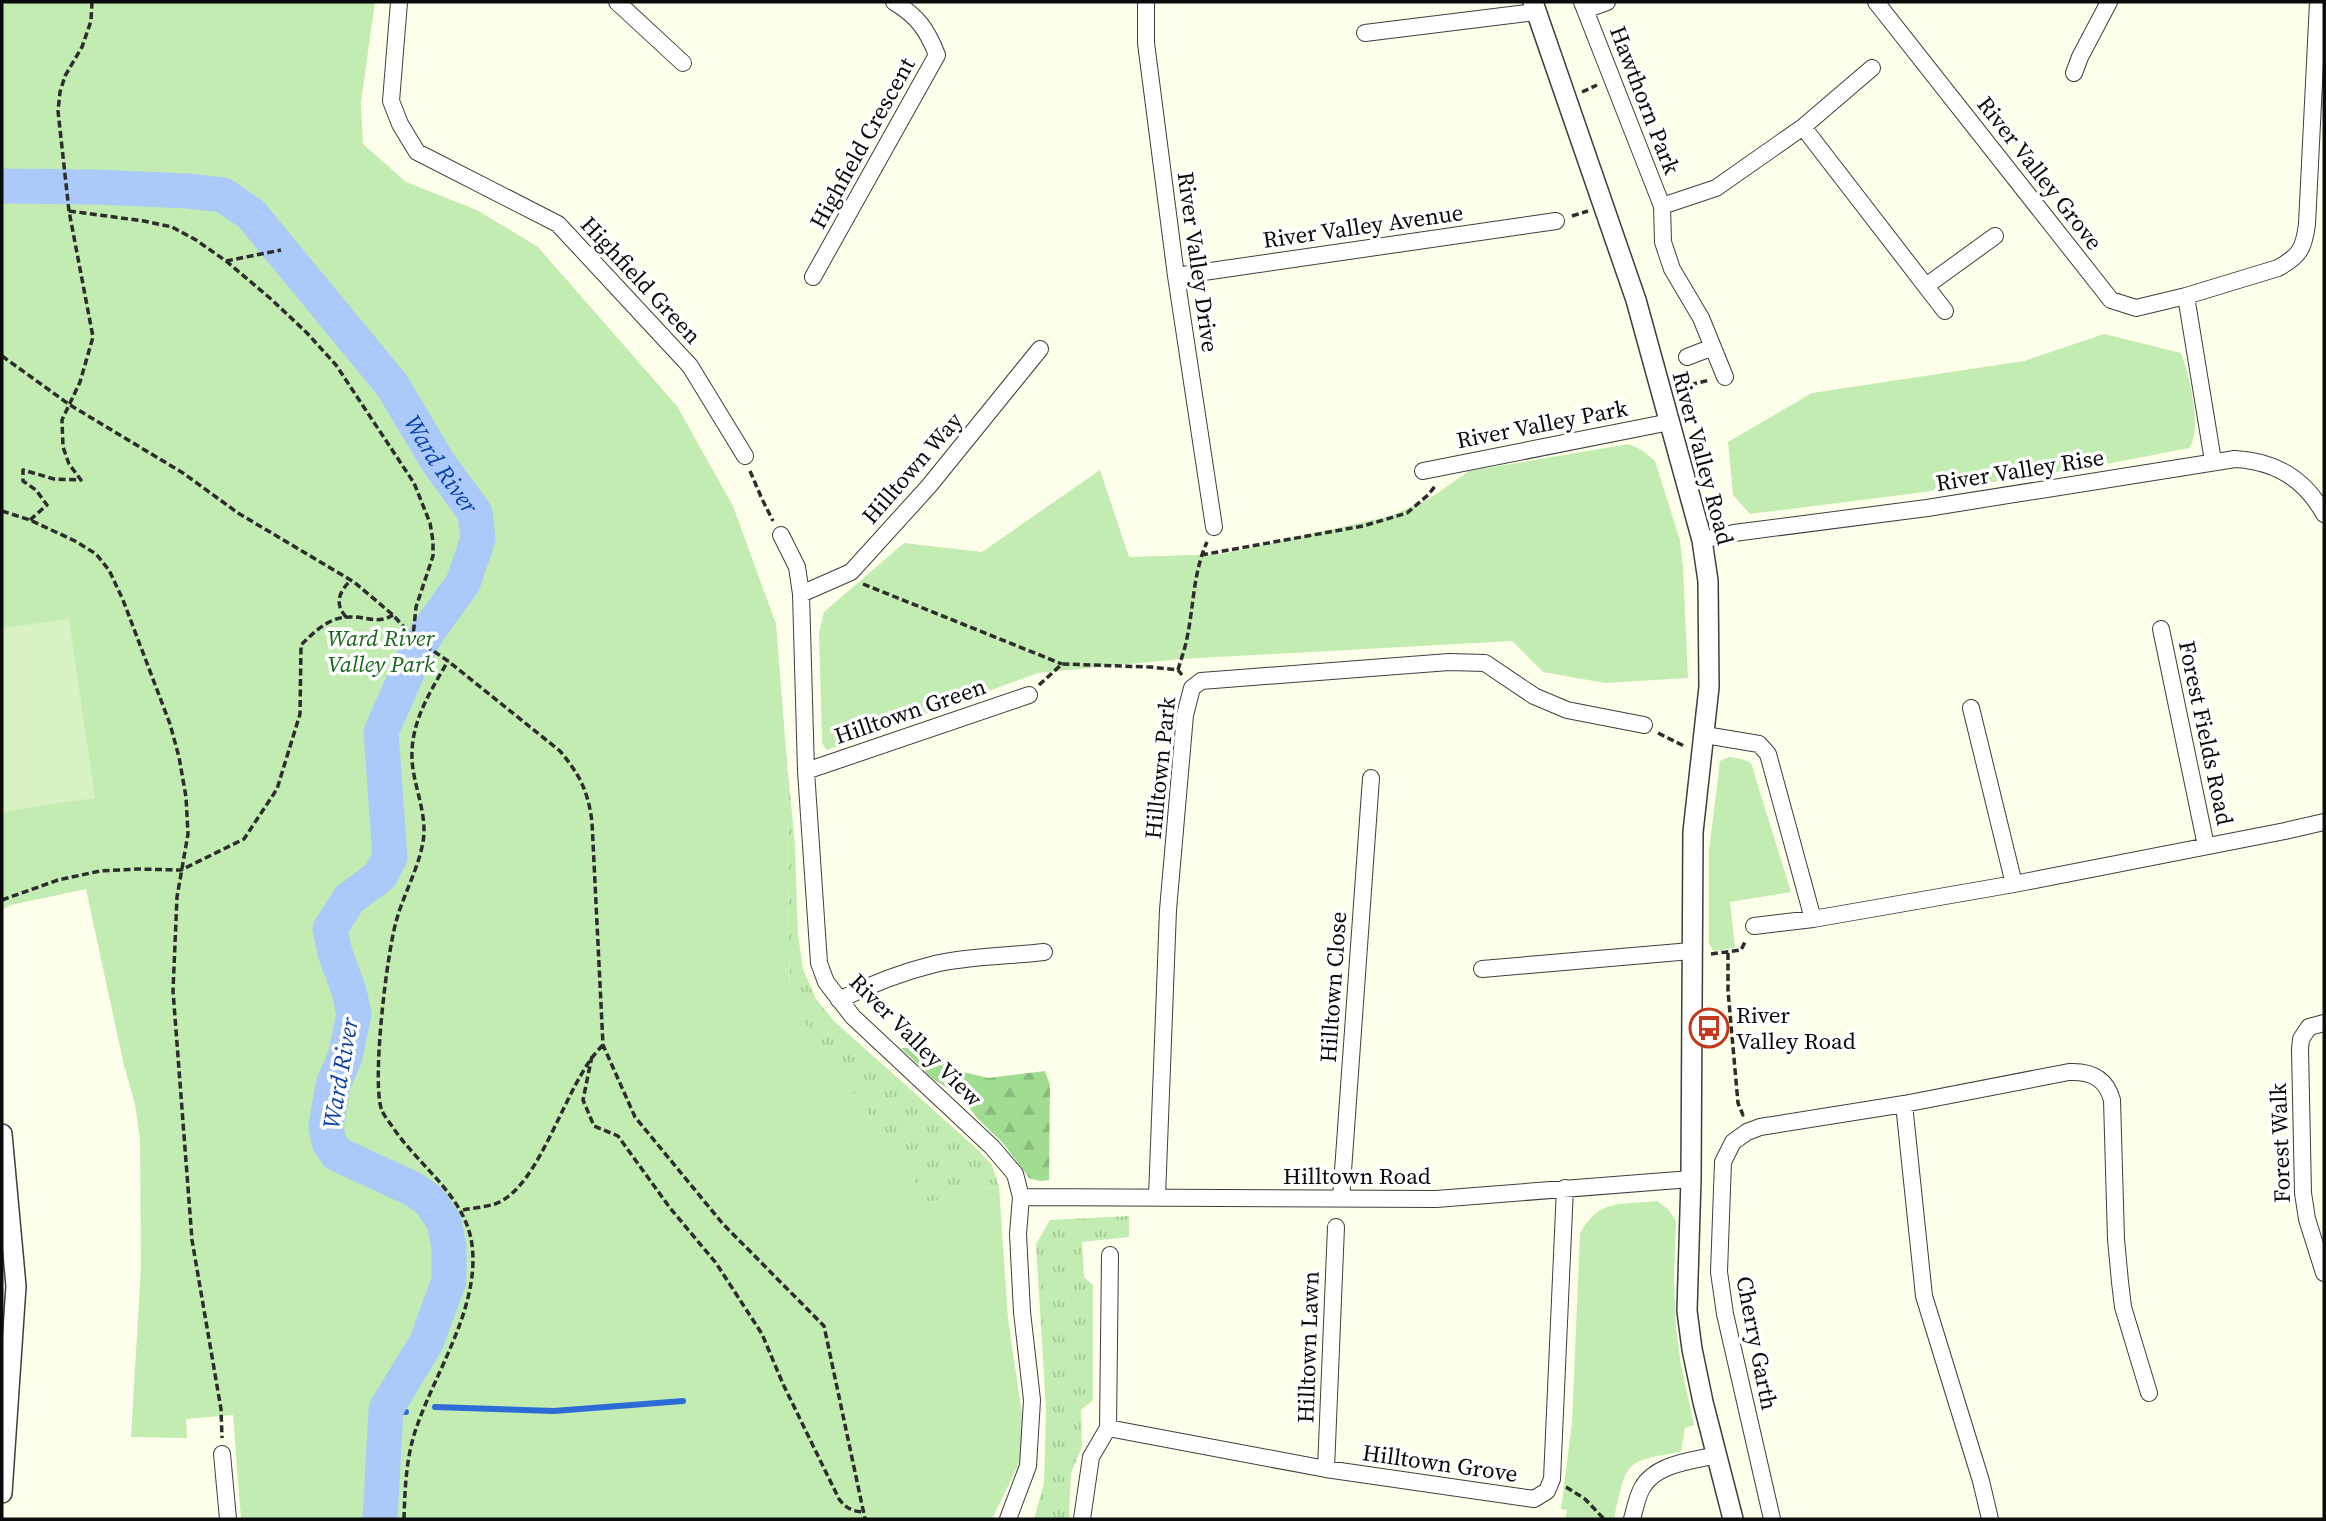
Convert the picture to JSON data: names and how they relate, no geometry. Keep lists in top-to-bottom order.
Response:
{
  "streets": {
    "street": [
      "Hawthorn Park",
      "Highfield Crescent",
      "River Valley Grove",
      "River Valley Avenue",
      "River Valley Drive",
      "Highfield Green",
      "River Valley Park",
      "River Valley Road",
      "Hilltown Way",
      "River Valley Rise",
      "Hilltown Green",
      "Forest Fields Road",
      "Hilltown Park",
      "Hilltown Close",
      "River Valley View",
      "Forest Walk",
      "Hilltown Road",
      "Cherry Garth",
      "Hilltown Lawn",
      "Hilltown Grove"
    ]
  },
  "crossings": [
    ["River Valley Avenue", "River Valley Drive"],
    ["River Valley Park", "River Valley Road"],
    ["River Valley Road", "River Valley Rise"],
    ["River Valley Road", "Hilltown Road"],
    ["Hilltown Way", "River Valley View"],
    ["Hilltown Green", "River Valley View"],
    ["Hilltown Park", "Hilltown Road"],
    ["Hilltown Close", "Hilltown Road"],
    ["River Valley View", "Hilltown Road"],
    ["Hilltown Road", "Hilltown Grove"],
    ["Hilltown Lawn", "Hilltown Grove"]
  ],
  "water": ["Ward River"],
  "parks": ["Ward River Valley Park"],
  "places": {
    "bus stop": ["River Valley Road"]
  }
}
